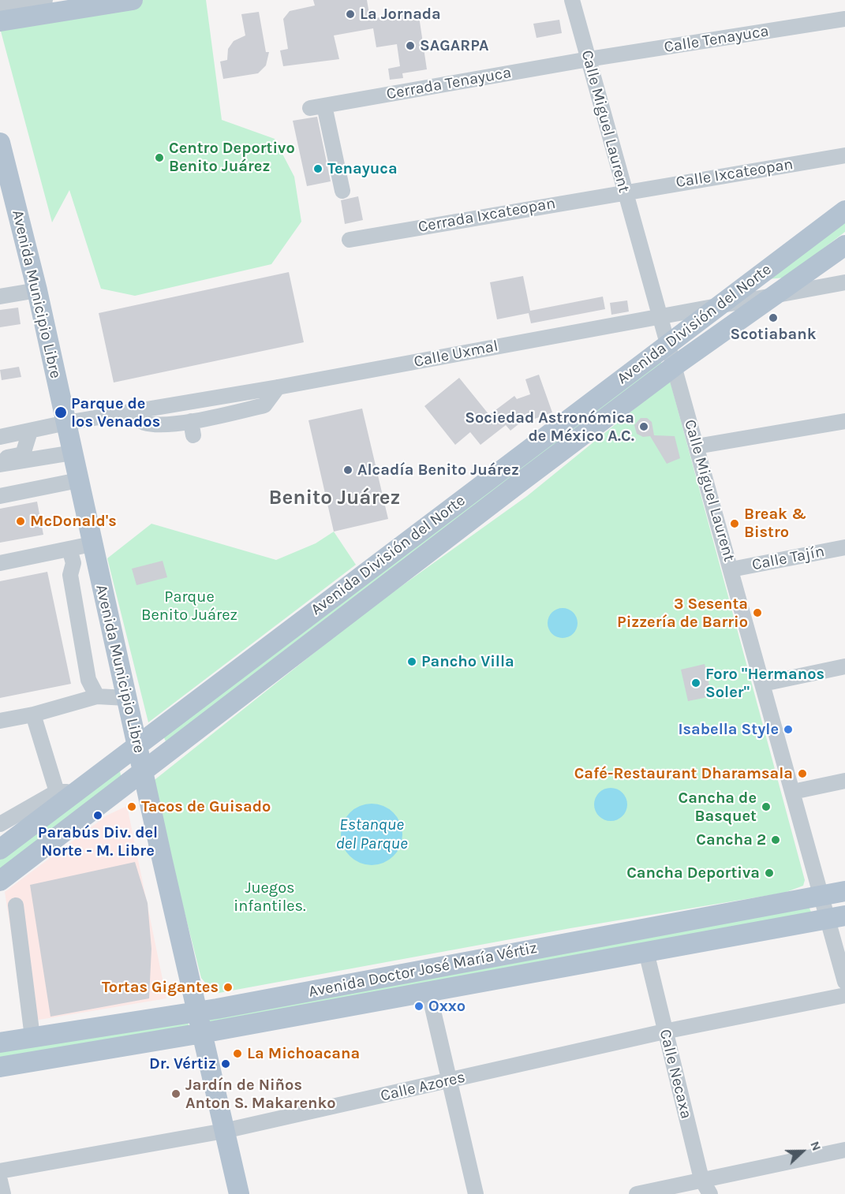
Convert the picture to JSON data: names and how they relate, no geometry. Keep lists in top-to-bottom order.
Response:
{
  "streets": {
    "main road": ["Avenida Municipio Libre", "Avenida División del Norte", "Avenida Doctor José María Vértiz"],
    "street": [
      "Calle Tenayuca",
      "Cerrada Tenayuca",
      "Calle Miguel Laurent",
      "Calle Ixcateopan",
      "Cerrada Ixcateopan",
      "Calle Uxmal",
      "Calle Tajín",
      "Calle Necaxa",
      "Calle Azores"
    ]
  },
  "crossings": [
    ["Calle Tenayuca", "Cerrada Tenayuca"],
    ["Calle Tenayuca", "Calle Miguel Laurent"],
    ["Cerrada Tenayuca", "Calle Miguel Laurent"],
    ["Calle Miguel Laurent", "Calle Ixcateopan"],
    ["Calle Miguel Laurent", "Cerrada Ixcateopan"],
    ["Calle Miguel Laurent", "Avenida División del Norte"],
    ["Calle Miguel Laurent", "Calle Uxmal"],
    ["Calle Miguel Laurent", "Calle Tajín"],
    ["Calle Miguel Laurent", "Avenida Doctor José María Vértiz"],
    ["Calle Ixcateopan", "Cerrada Ixcateopan"],
    ["Avenida Municipio Libre", "Avenida División del Norte"],
    ["Avenida Municipio Libre", "Calle Uxmal"],
    ["Avenida Municipio Libre", "Avenida Doctor José María Vértiz"],
    ["Avenida Municipio Libre", "Calle Azores"],
    ["Avenida División del Norte", "Calle Uxmal"],
    ["Avenida Doctor José María Vértiz", "Calle Necaxa"],
    ["Calle Necaxa", "Calle Azores"]
  ],
  "districts": ["Benito Juárez"],
  "water": ["Estanque del Parque"],
  "parks": ["Parque Benito Juárez", "Juegos infantiles."],
  "places": [
    "La Jornada",
    "SAGARPA",
    "Centro Deportivo Benito Juárez",
    "Tenayuca",
    "Scotiabank",
    "Parque de los Venados",
    "Sociedad Astronómica de México A.C.",
    "Alcadía Benito Juárez",
    "McDonald's",
    "Break & Bistro",
    "3 Sesenta Pizzería de Barrio",
    "Pancho Villa",
    "Foro \"Hermanos Soler\"",
    "Isabella Style",
    "Café-Restaurant Dharamsala",
    "Tacos de Guisado",
    "Cancha de Basquet",
    "Parabús Div. del Norte - M. Libre",
    "Cancha 2",
    "Cancha Deportiva",
    "Tortas Gigantes",
    "Oxxo",
    "La Michoacana",
    "Dr. Vértiz",
    "Jardín de Niños Anton S. Makarenko"
  ],
  "north": "right"
}
